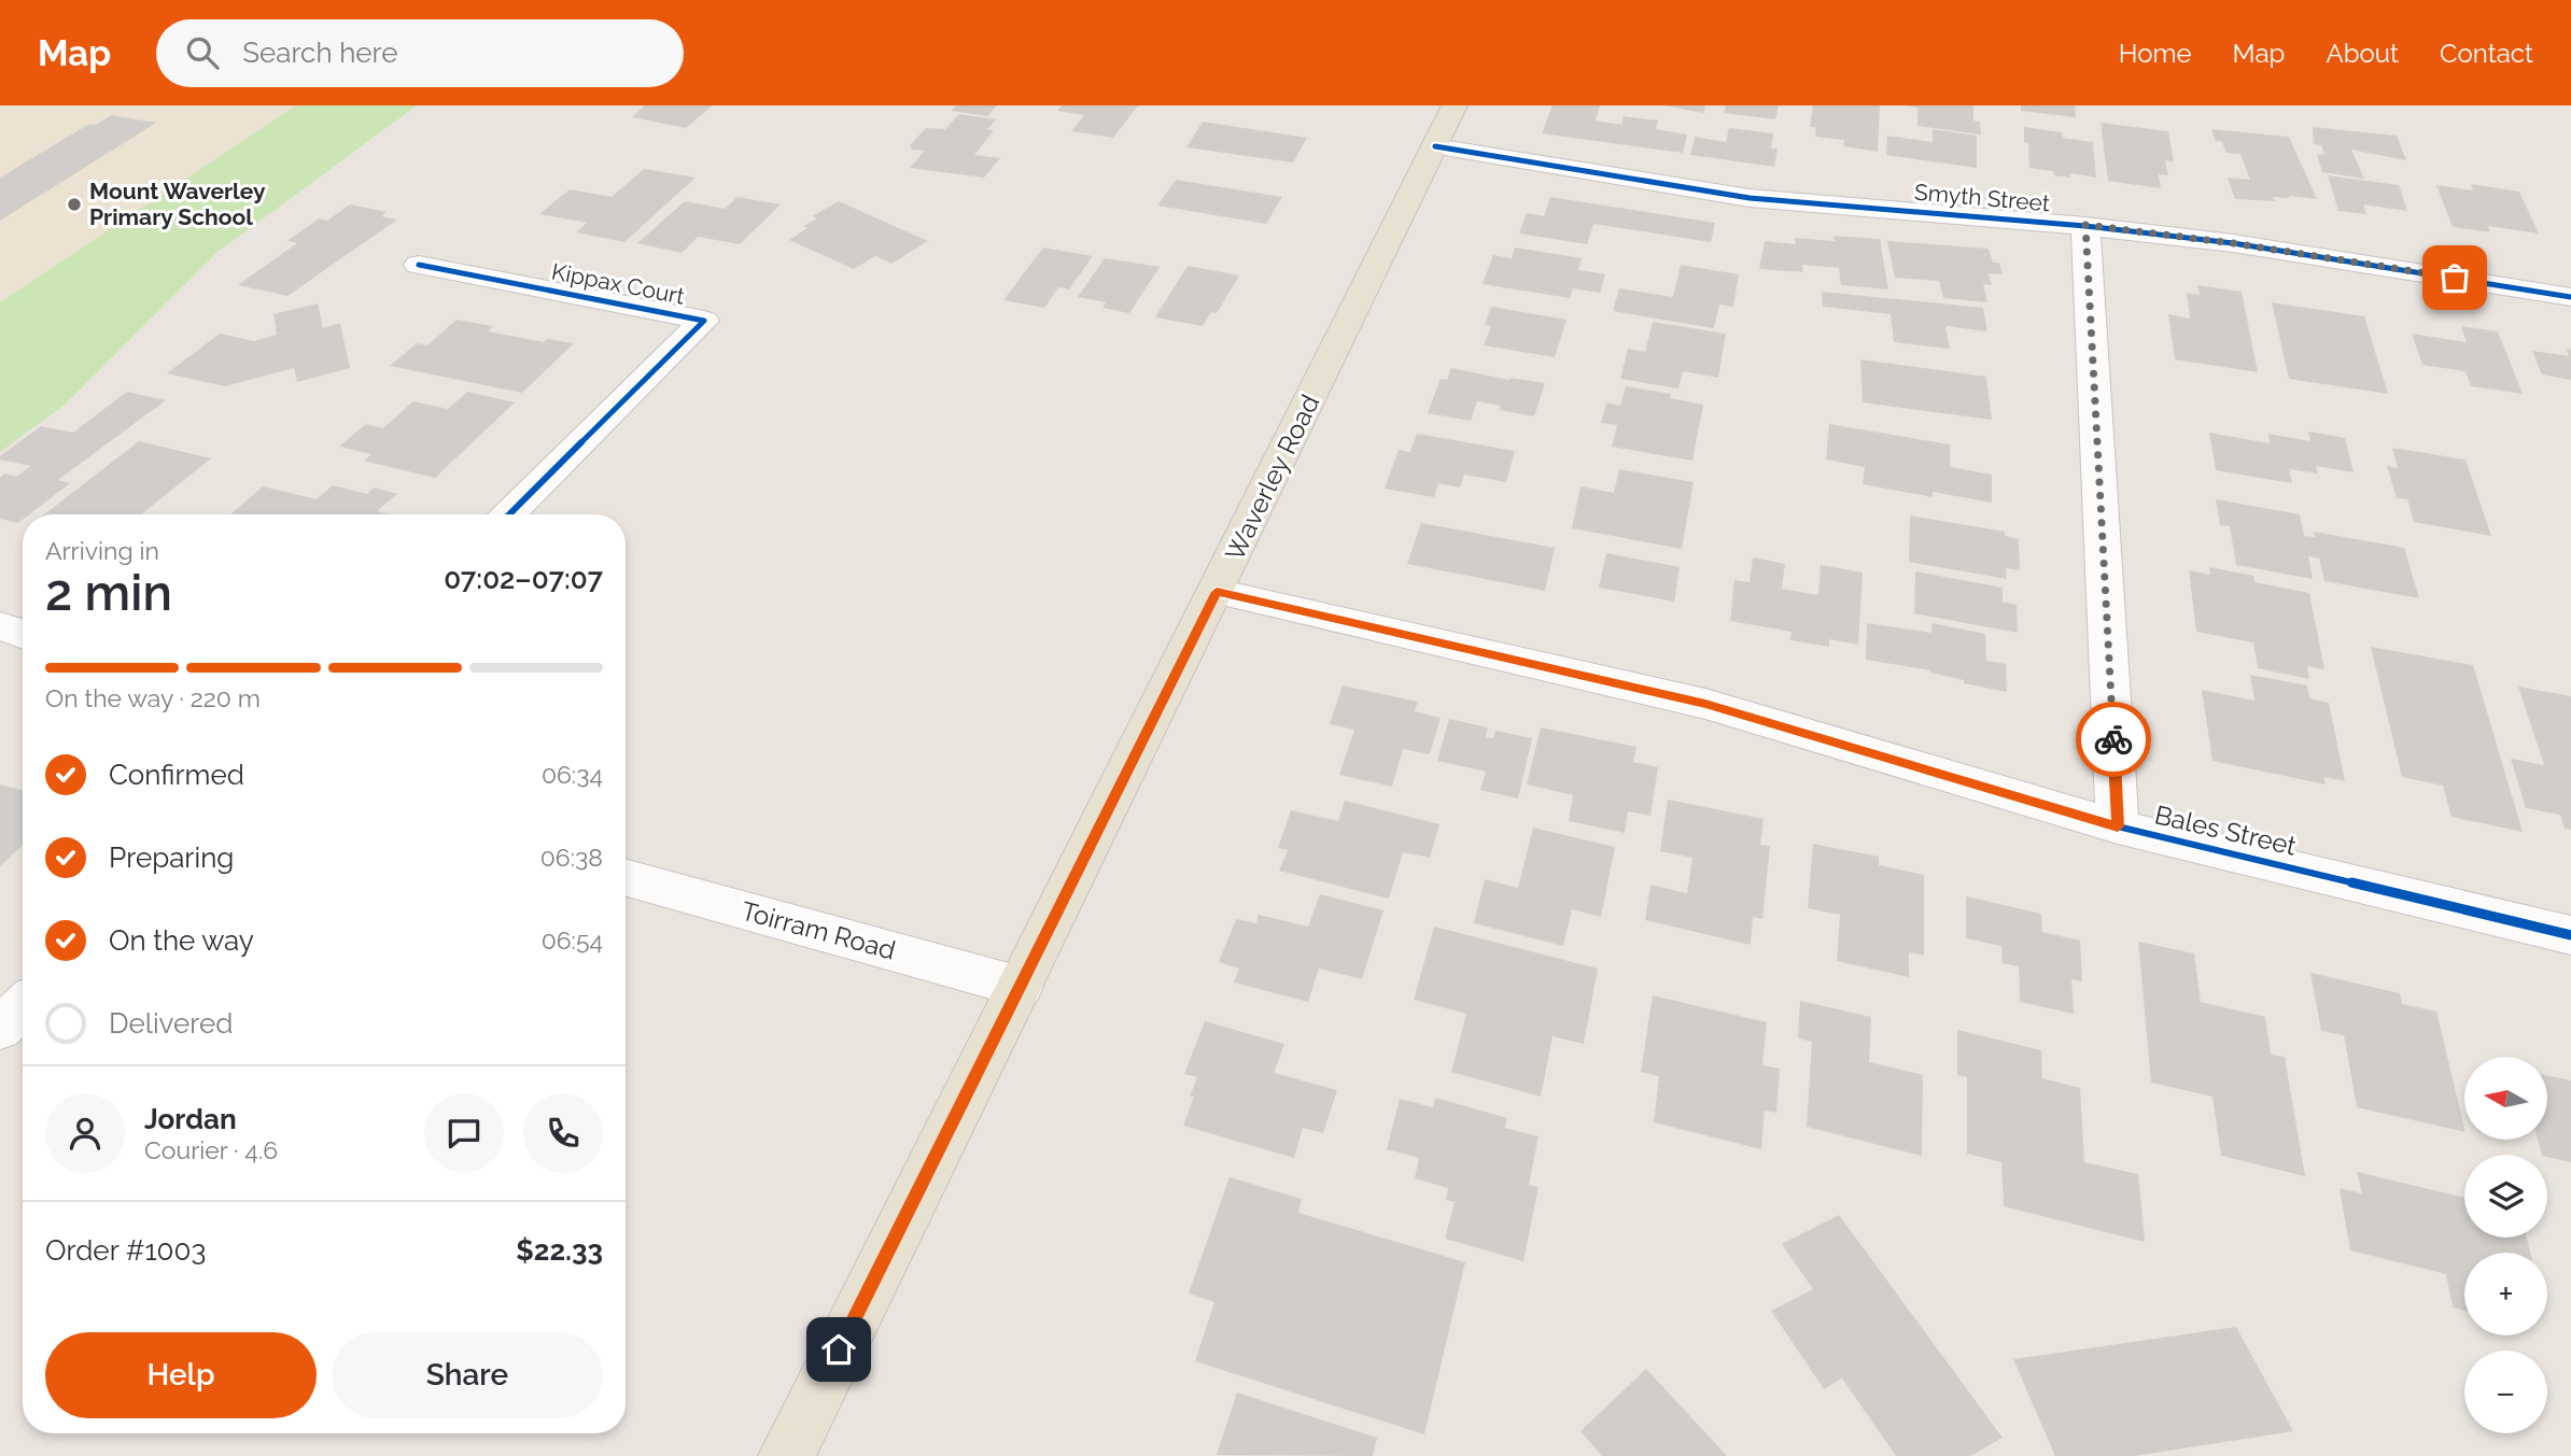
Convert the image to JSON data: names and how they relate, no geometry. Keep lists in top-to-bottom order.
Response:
{
  "streets": {
    "main road": ["Waverley Road"],
    "street": [
      "Smyth Street",
      "Kippax Court",
      "Bales Street",
      "Toirram Road"
    ]
  },
  "crossings": [
    ["Smyth Street", "Waverley Road"],
    ["Waverley Road", "Bales Street"],
    ["Waverley Road", "Toirram Road"]
  ],
  "places": ["Mount Waverley Primary School"],
  "north": "left",
  "page": {
    "header": "Map",
    "search": "Search here",
    "nav": [
      "Home",
      "Map",
      "About",
      "Contact"
    ],
    "heading": ["2 min", "Arriving in", "07:02–07:07"],
    "panel": [
      "Jordan",
      "Courier · 4.6",
      "Order #1003",
      "$22.33"
    ],
    "bar": "On the way · 220 m",
    "list": [
      ["Confirmed", "06:34"],
      ["Preparing", "06:38"],
      ["On the way", "06:54"],
      "Delivered"
    ],
    "map_buttons": ["+", "−"],
    "buttons": ["Help", "Share"]
  }
}
